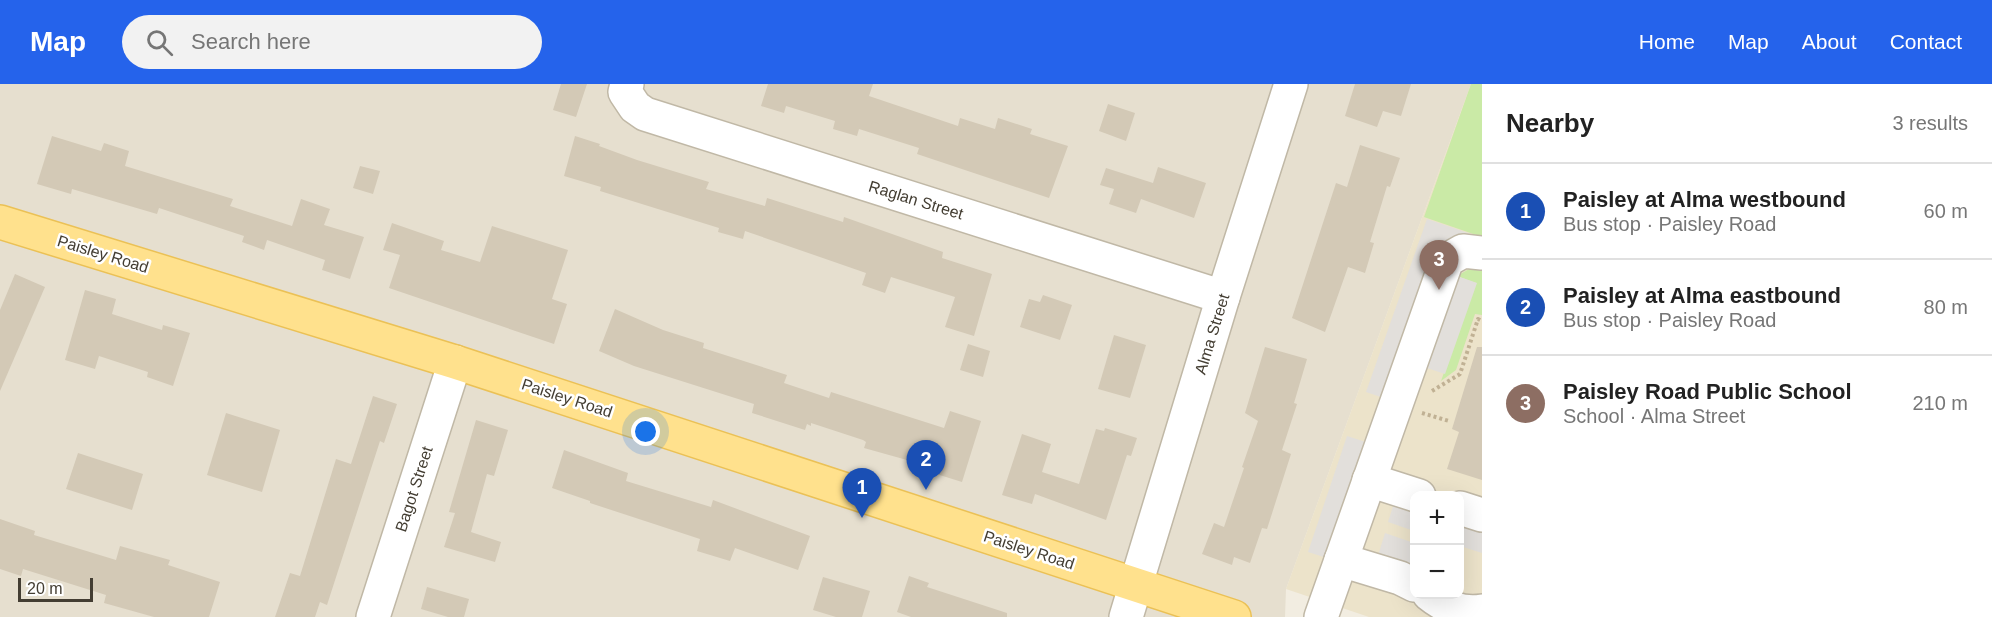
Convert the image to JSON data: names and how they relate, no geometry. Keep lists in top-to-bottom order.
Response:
{
  "streets": {
    "main road": ["Paisley Road"],
    "street": ["Raglan Street", "Alma Street", "Bagot Street"]
  },
  "crossings": [
    ["Raglan Street", "Alma Street"],
    ["Paisley Road", "Alma Street"],
    ["Paisley Road", "Bagot Street"]
  ],
  "scale_bar": "20 m",
  "page": {
    "header": "Map",
    "search": "Search here",
    "nav": [
      "Home",
      "Map",
      "About",
      "Contact"
    ],
    "heading": ["Nearby", "3 results"],
    "list": [
      {
        "mark": "1",
        "name": "Paisley at Alma westbound",
        "note": "Bus stop · Paisley Road",
        "value": "60 m"
      },
      {
        "mark": "2",
        "name": "Paisley at Alma eastbound",
        "note": "Bus stop · Paisley Road",
        "value": "80 m"
      },
      {
        "mark": "3",
        "name": "Paisley Road Public School",
        "note": "School · Alma Street",
        "value": "210 m"
      }
    ],
    "pins": ["3", "2", "1"],
    "map_buttons": ["+", "−"],
    "scale": "20 m"
  }
}
